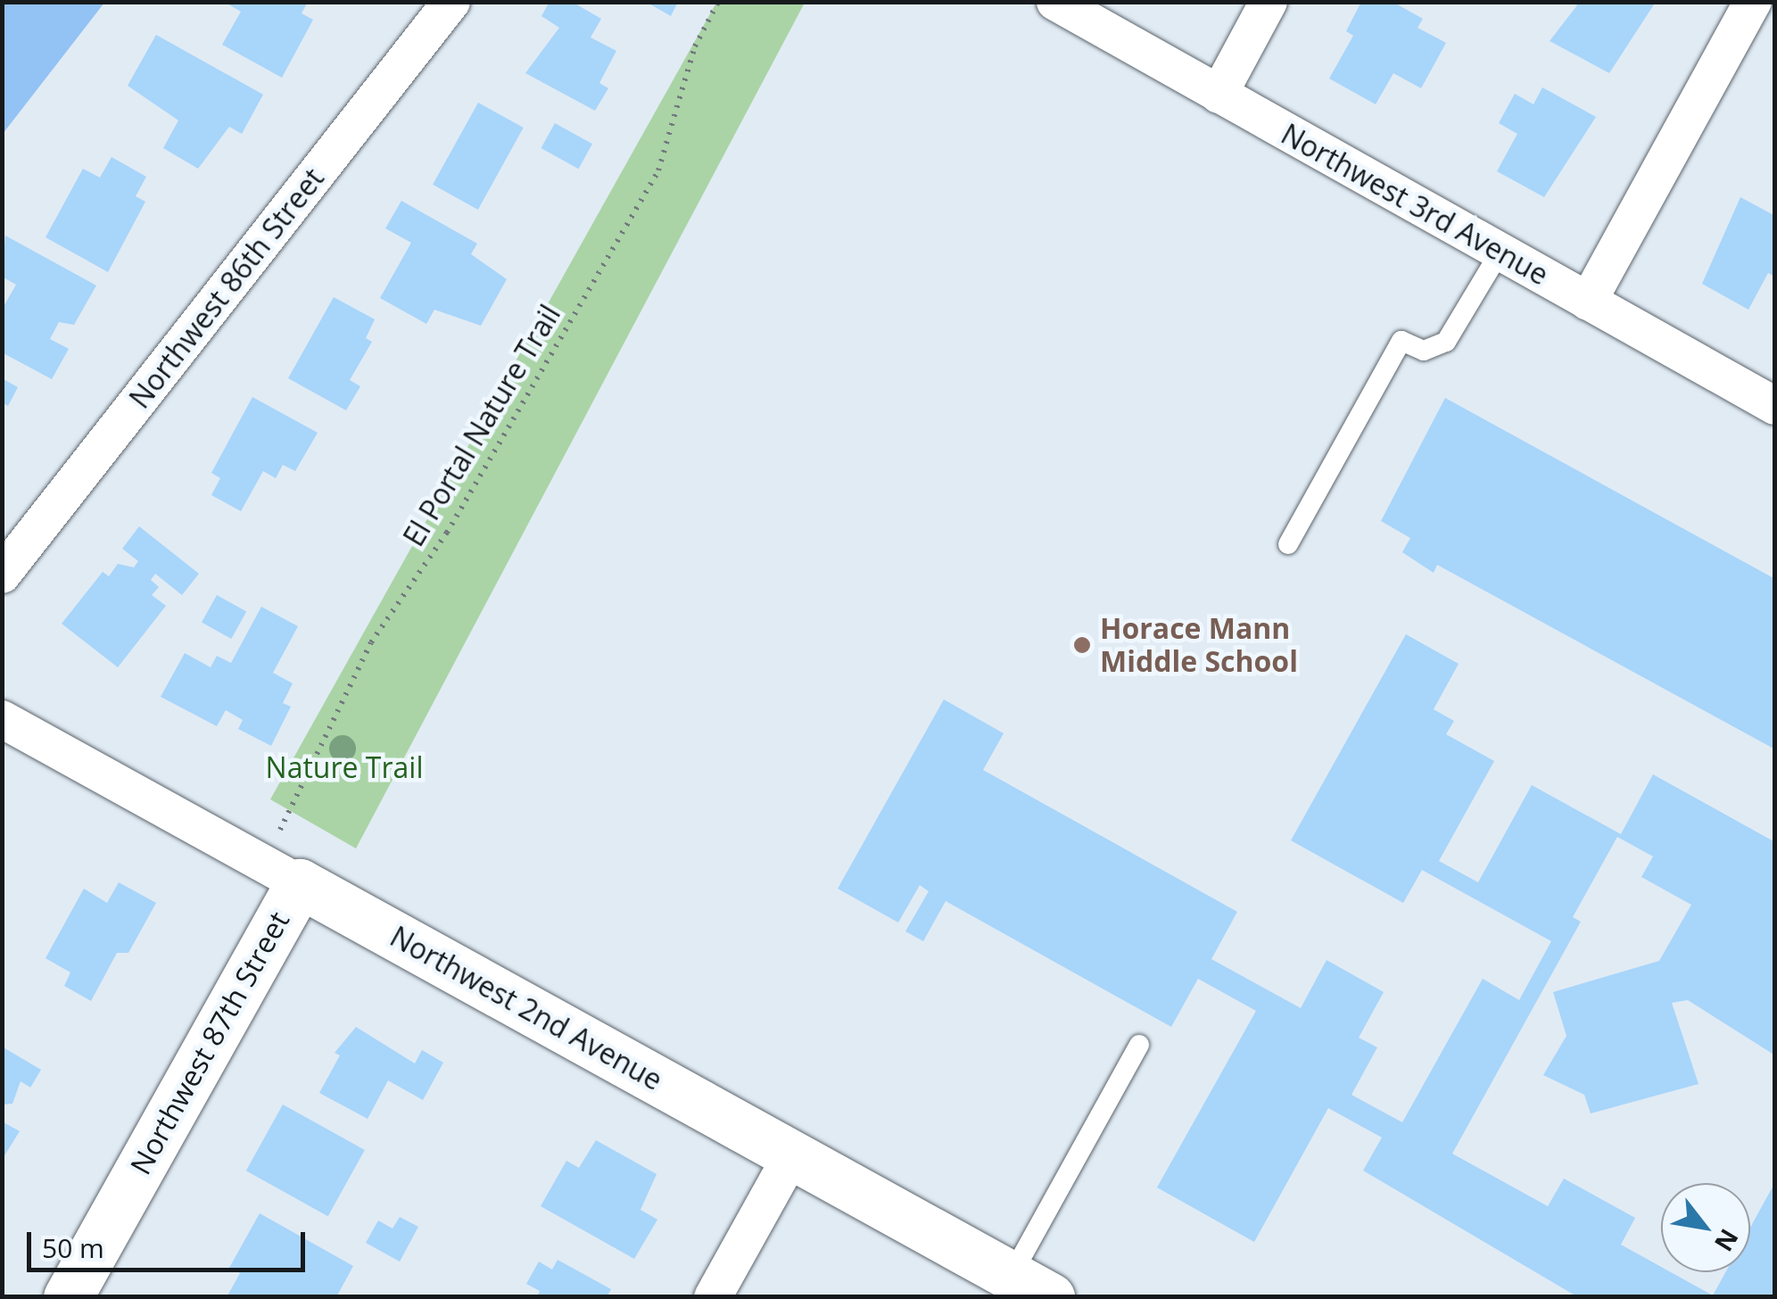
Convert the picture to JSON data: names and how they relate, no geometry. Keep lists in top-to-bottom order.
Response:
{
  "streets": {
    "street": [
      "Northwest 3rd Avenue",
      "Northwest 86th Street",
      "Northwest 2nd Avenue",
      "Northwest 87th Street"
    ],
    "path": ["El Portal Nature Trail"]
  },
  "crossings": [
    ["El Portal Nature Trail", "Northwest 2nd Avenue"],
    ["El Portal Nature Trail", "Northwest 87th Street"],
    ["Northwest 2nd Avenue", "Northwest 87th Street"]
  ],
  "parks": ["Nature Trail"],
  "places": ["Horace Mann Middle School"],
  "scale_bar": "50 m",
  "north": "bottom right"
}
